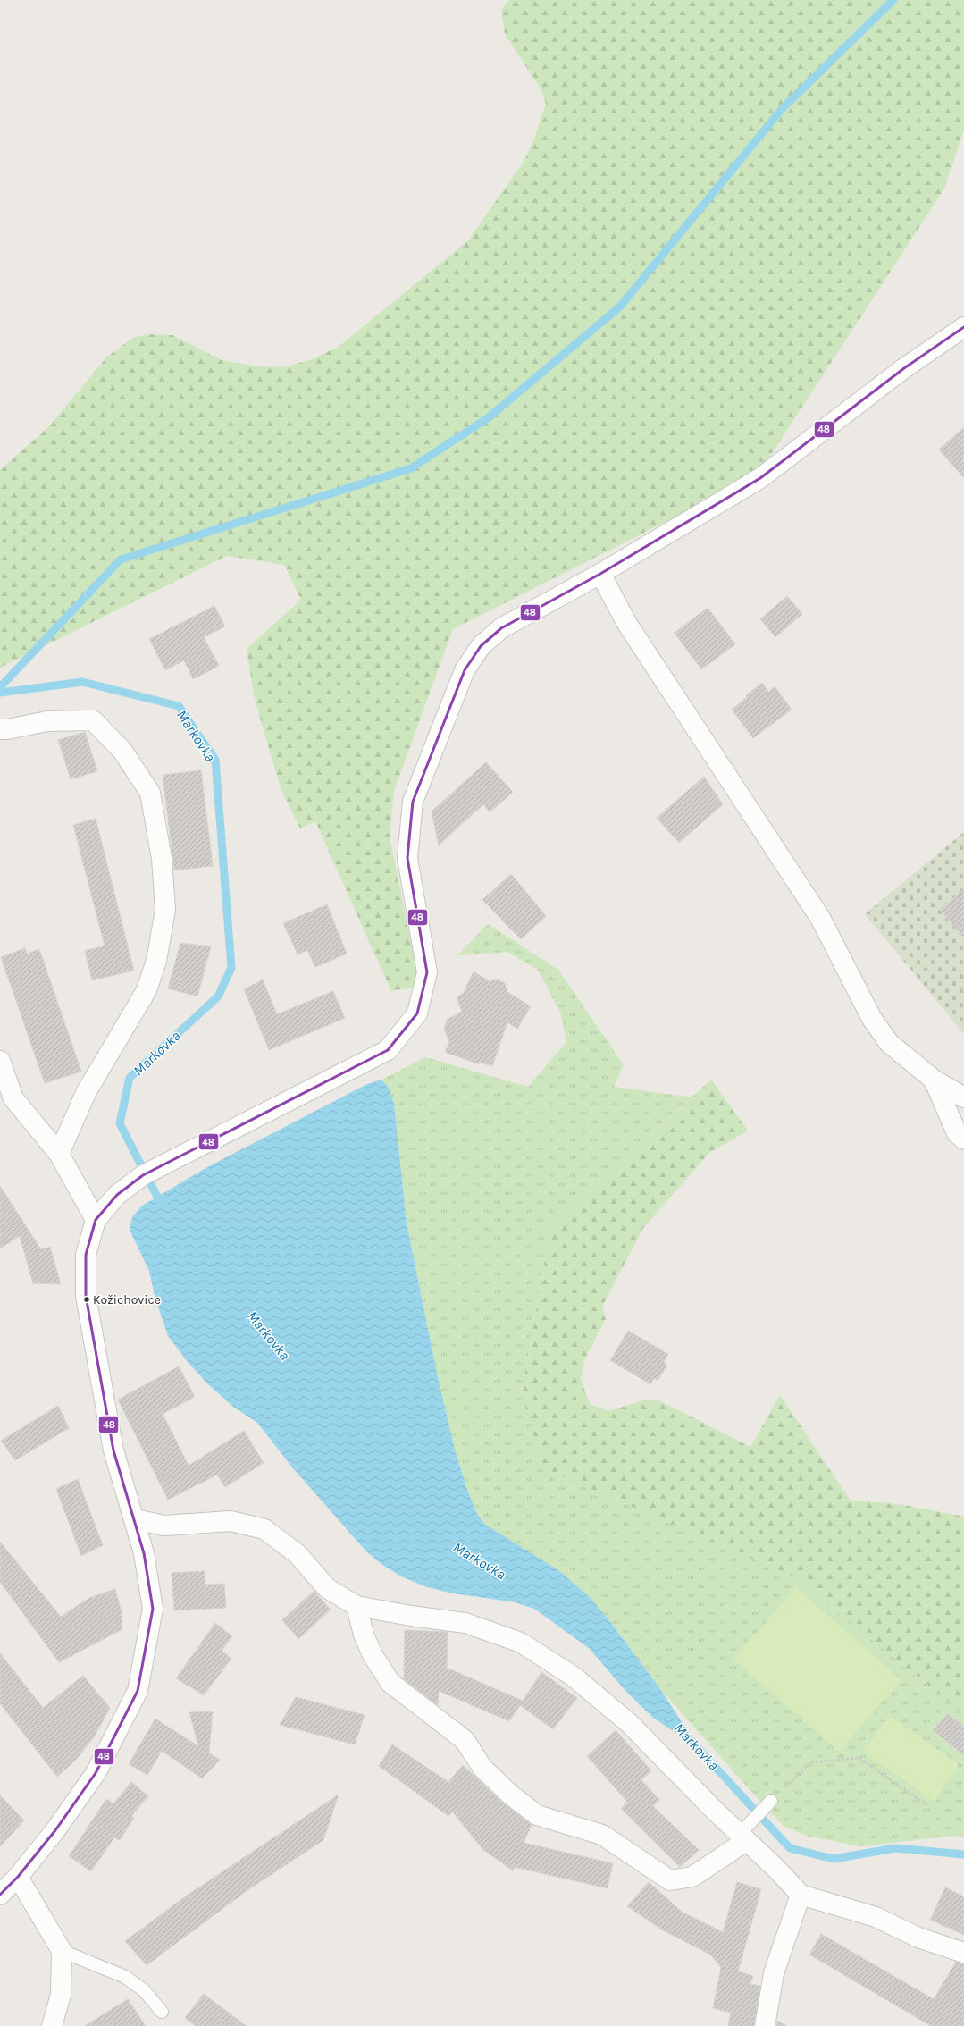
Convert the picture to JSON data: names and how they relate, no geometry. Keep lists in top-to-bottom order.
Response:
{
  "water": ["Markovka"],
  "places": ["Kožichovice"],
  "lines": ["transit line 48"]
}
